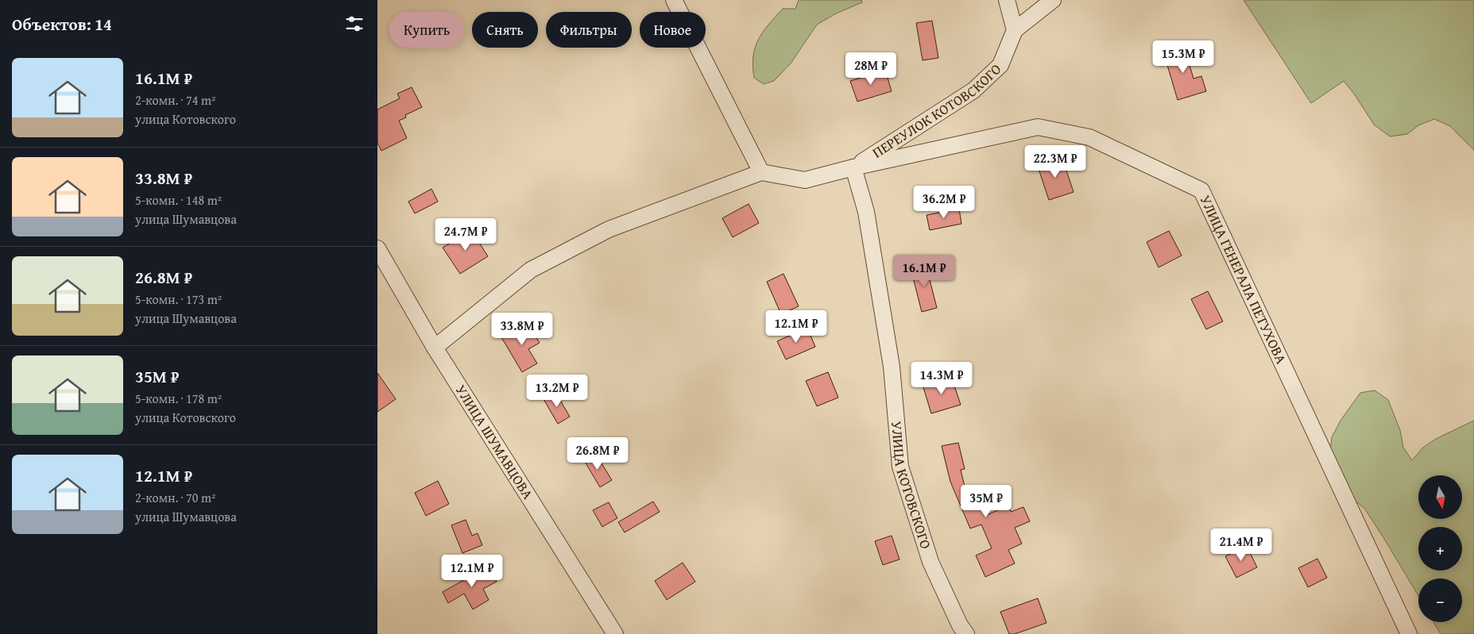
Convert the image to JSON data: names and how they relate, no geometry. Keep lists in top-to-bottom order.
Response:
{
  "streets": {
    "street": [
      "ПЕРЕУЛОК КОТОВСКОГО",
      "УЛИЦА ГЕНЕРАЛА ПЕТУХОВА",
      "УЛИЦА ШУМАВЦОВА",
      "УЛИЦА КОТОВСКОГО"
    ]
  },
  "crossings": [
    ["ПЕРЕУЛОК КОТОВСКОГО", "УЛИЦА ГЕНЕРАЛА ПЕТУХОВА"],
    ["ПЕРЕУЛОК КОТОВСКОГО", "УЛИЦА КОТОВСКОГО"],
    ["УЛИЦА ГЕНЕРАЛА ПЕТУХОВА", "УЛИЦА КОТОВСКОГО"]
  ],
  "north": "bottom",
  "page": {
    "heading": "Объектов: 14",
    "chip": [
      "Купить",
      "Снять",
      "Фильтры",
      "Новое"
    ],
    "price": [
      "15.3M ₽",
      "28M ₽",
      "22.3M ₽",
      "36.2M ₽",
      "24.7M ₽",
      "16.1M ₽",
      "12.1M ₽",
      "33.8M ₽",
      "14.3M ₽",
      "13.2M ₽",
      "26.8M ₽",
      "35M ₽",
      "21.4M ₽",
      "12.1M ₽"
    ],
    "list": [
      {
        "name": "16.1M ₽",
        "note": "2-комн. · 74 m² · улица Котовского"
      },
      {
        "name": "33.8M ₽",
        "note": "5-комн. · 148 m² · улица Шумавцова"
      },
      {
        "name": "26.8M ₽",
        "note": "5-комн. · 173 m² · улица Шумавцова"
      },
      {
        "name": "35M ₽",
        "note": "5-комн. · 178 m² · улица Котовского"
      },
      {
        "name": "12.1M ₽",
        "note": "2-комн. · 70 m² · улица Шумавцова"
      }
    ],
    "map_buttons": ["+", "−"]
  }
}
